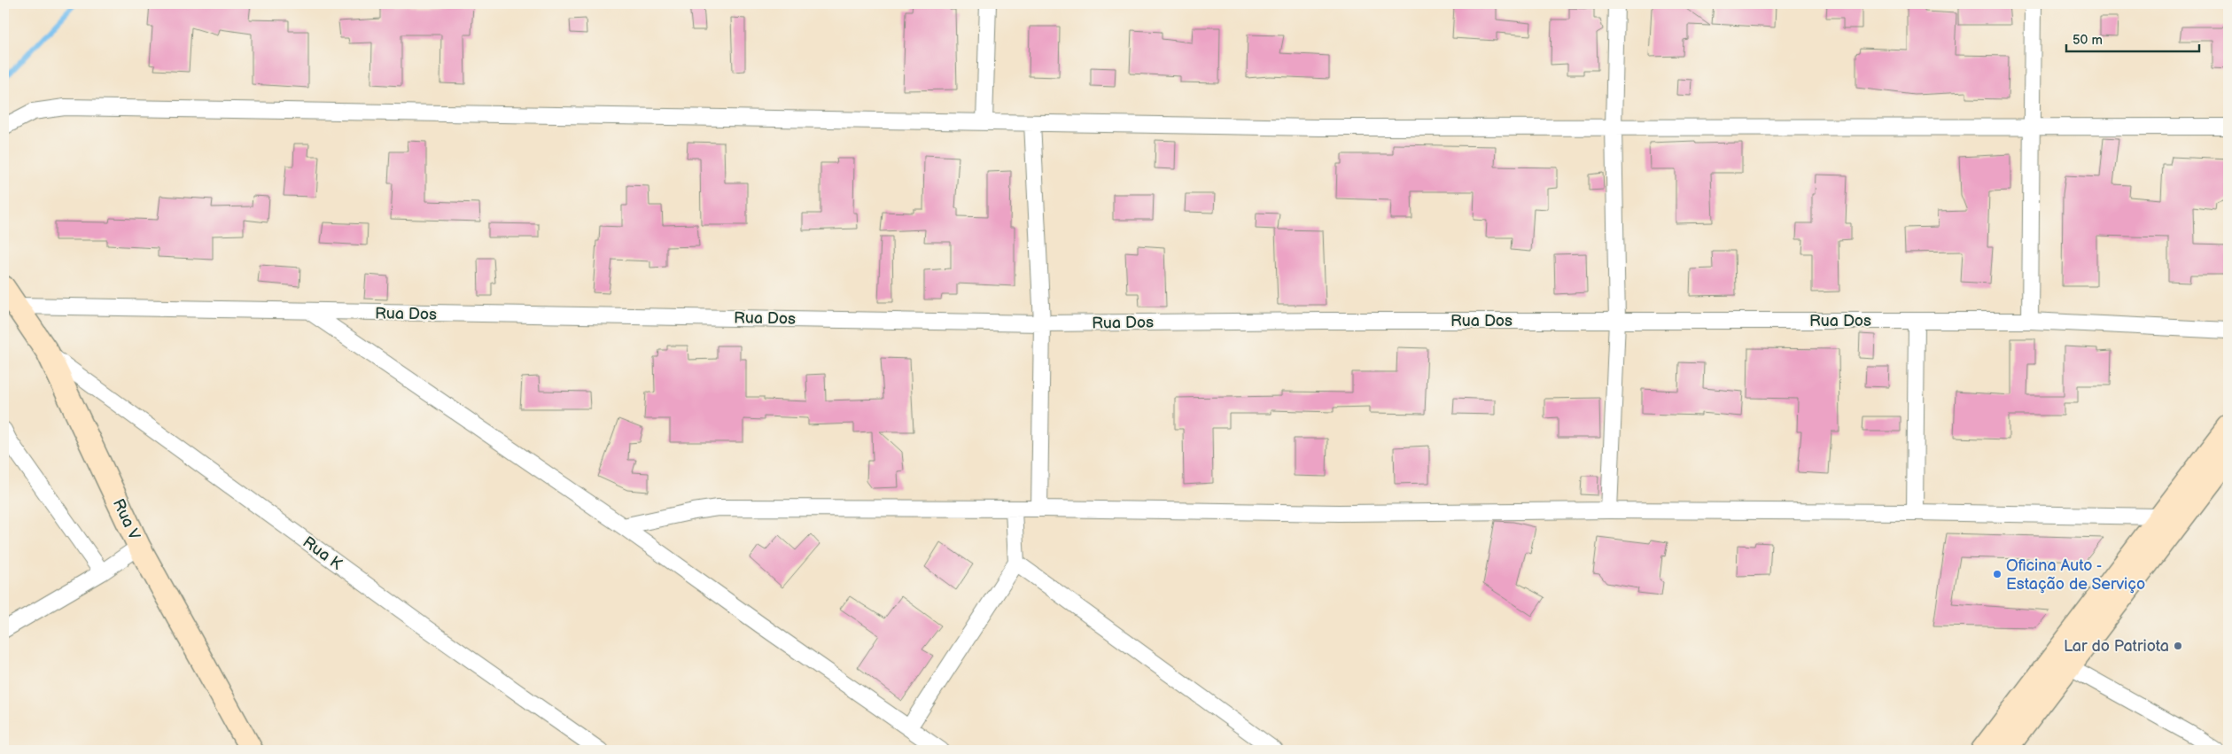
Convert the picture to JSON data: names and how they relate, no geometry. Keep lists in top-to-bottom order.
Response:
{
  "streets": {
    "main road": ["Rua V"],
    "street": ["Rua Dos", "Rua K"]
  },
  "crossings": [
    ["Rua Dos", "Rua V"],
    ["Rua V", "Rua K"]
  ],
  "places": ["Oficina Auto - Estação de Serviço", "Lar do Patriota"],
  "scale_bar": "50 m"
}
